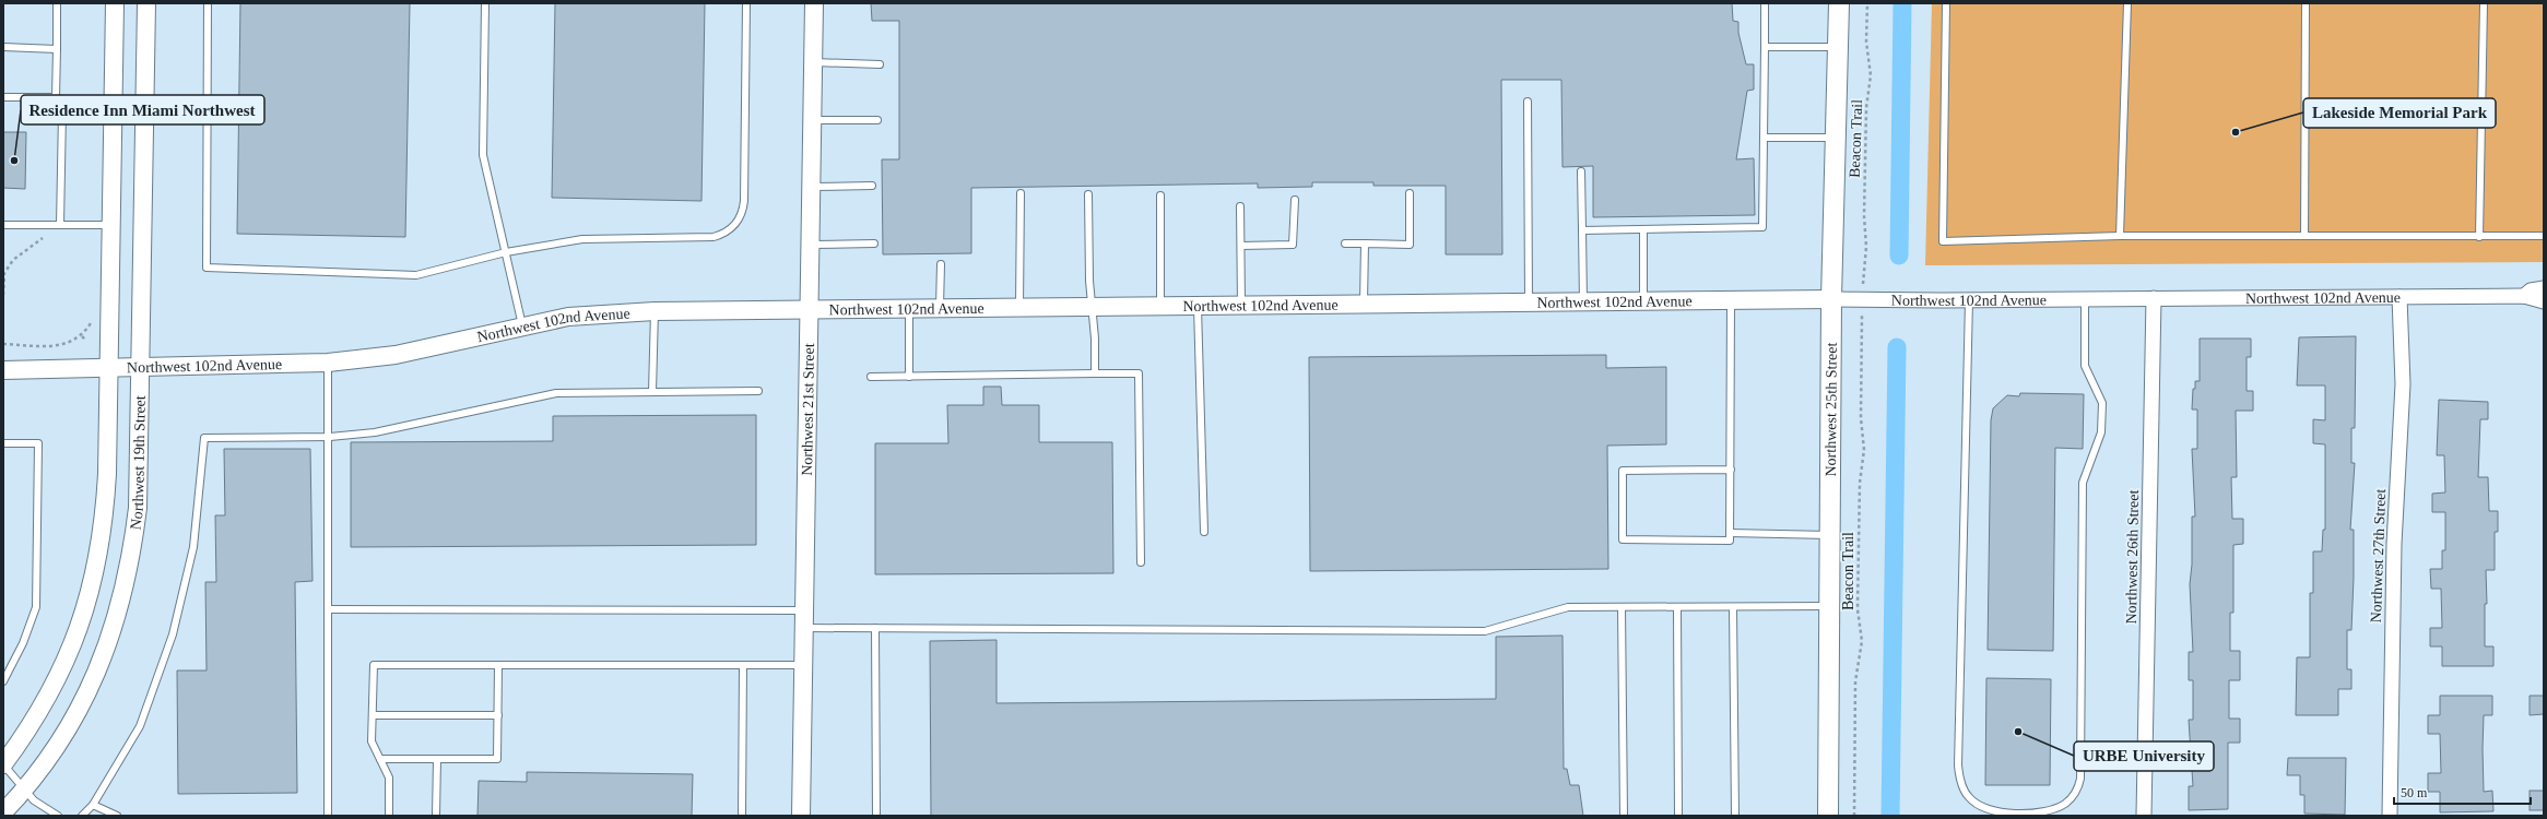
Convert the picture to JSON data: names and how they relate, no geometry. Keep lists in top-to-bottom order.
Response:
{
  "streets": {
    "main road": ["Northwest 25th Street"],
    "street": [
      "Northwest 102nd Avenue",
      "Northwest 21st Street",
      "Northwest 19th Street",
      "Northwest 27th Street",
      "Northwest 26th Street"
    ],
    "path": ["Beacon Trail"]
  },
  "crossings": [
    ["Northwest 102nd Avenue", "Northwest 21st Street"],
    ["Northwest 102nd Avenue", "Northwest 25th Street"],
    ["Northwest 102nd Avenue", "Northwest 19th Street"],
    ["Northwest 102nd Avenue", "Northwest 27th Street"],
    ["Northwest 102nd Avenue", "Northwest 26th Street"]
  ],
  "places": ["Lakeside Memorial Park", "Residence Inn Miami Northwest", "URBE University"],
  "scale_bar": "50 m"
}
